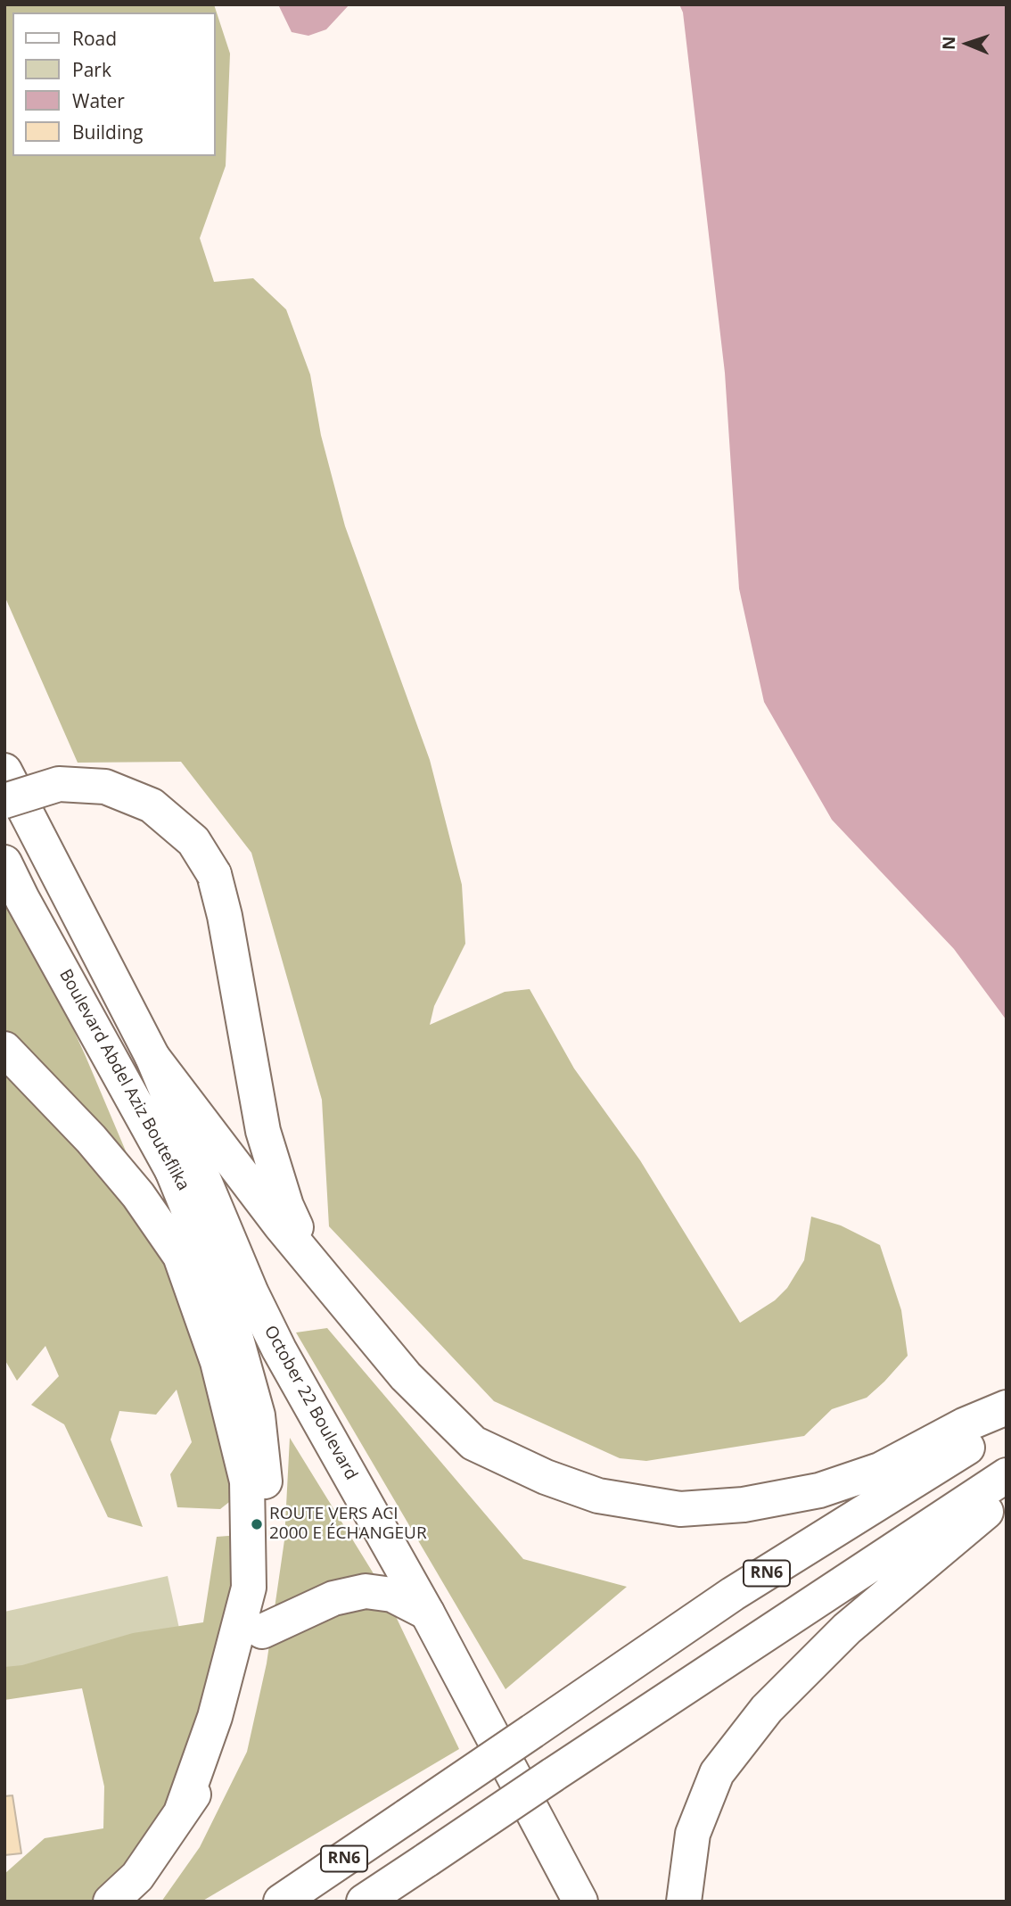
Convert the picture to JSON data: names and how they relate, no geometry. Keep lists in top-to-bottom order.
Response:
{
  "streets": {
    "main road": ["Boulevard Abdel Aziz Bouteflika", "October 22 Boulevard", "RN6"]
  },
  "crossings": [
    ["Boulevard Abdel Aziz Bouteflika", "October 22 Boulevard"]
  ],
  "places": ["ROUTE VERS ACI 2000 E ÉCHANGEUR"],
  "legend": [
    "Road",
    "Park",
    "Water",
    "Building"
  ],
  "north": "left"
}
